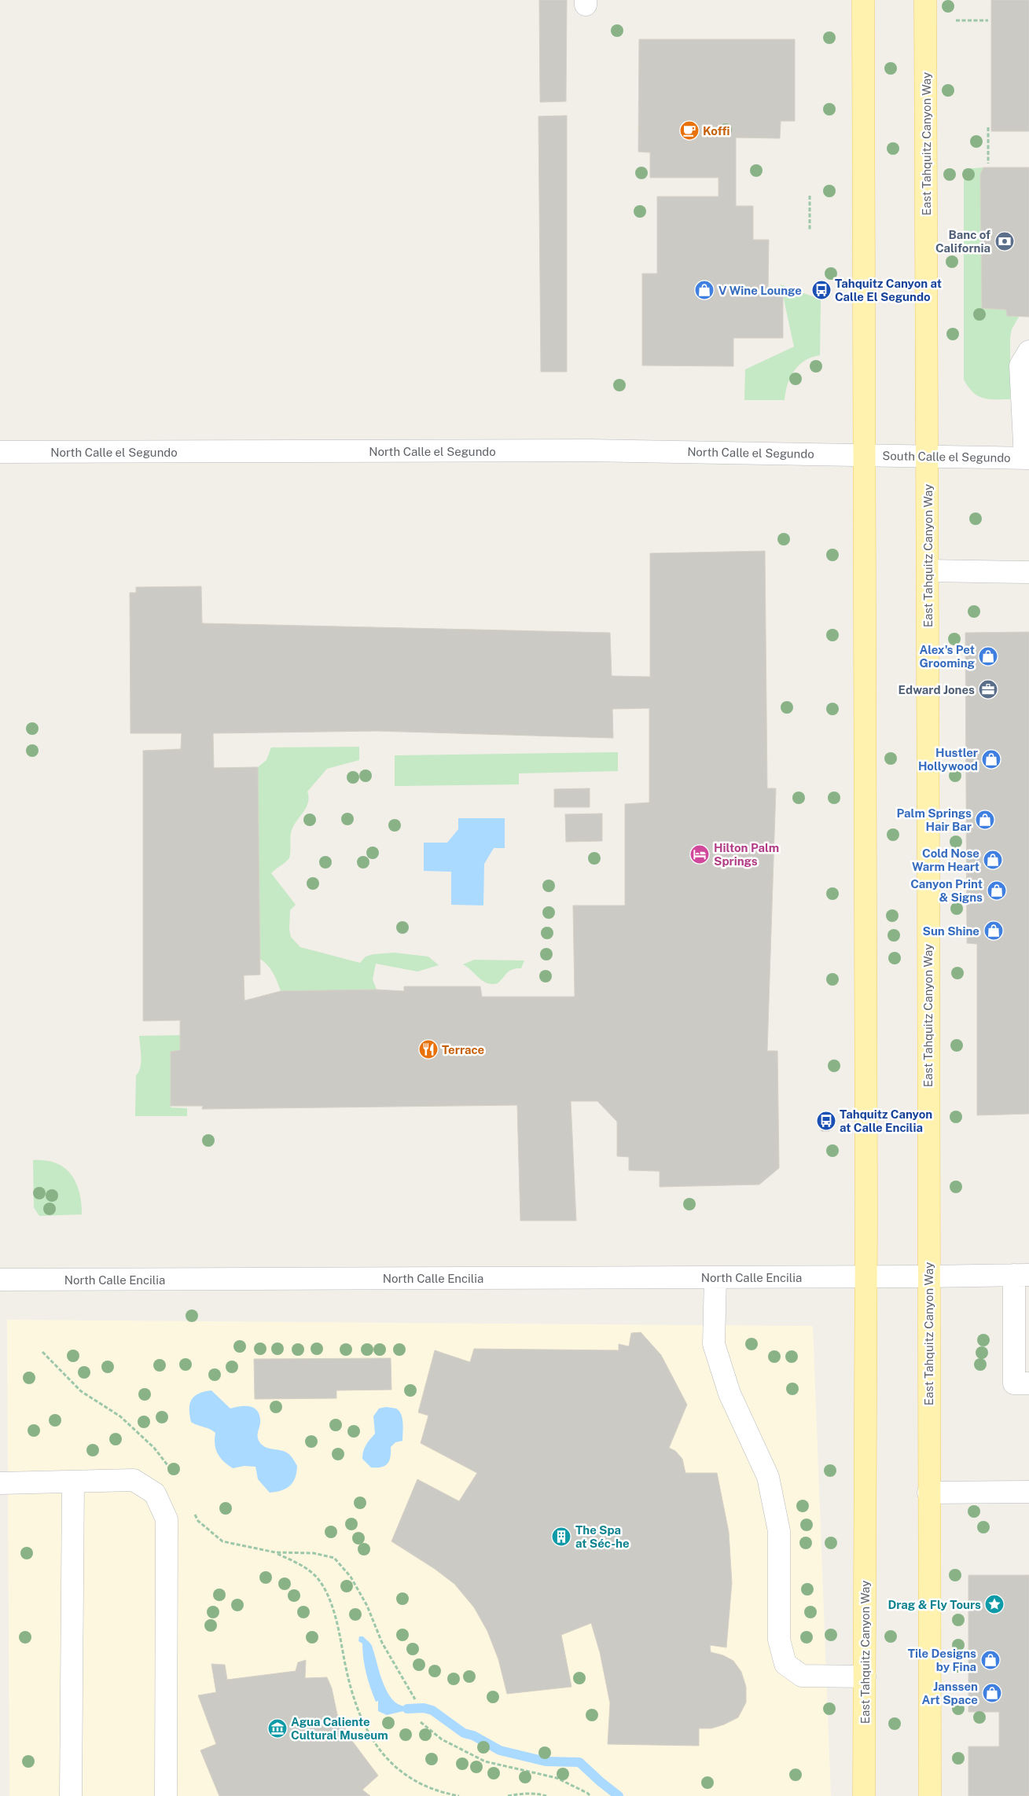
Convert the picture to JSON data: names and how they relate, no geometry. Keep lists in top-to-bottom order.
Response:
{
  "streets": {
    "main road": ["East Tahquitz Canyon Way"],
    "street": ["North Calle el Segundo", "South Calle el Segundo", "North Calle Encilia"]
  },
  "crossings": [
    ["East Tahquitz Canyon Way", "North Calle el Segundo"],
    ["East Tahquitz Canyon Way", "South Calle el Segundo"],
    ["East Tahquitz Canyon Way", "North Calle Encilia"],
    ["North Calle el Segundo", "South Calle el Segundo"]
  ],
  "places": {
    "cafe": ["Koffi"],
    "bank": ["Banc of California"],
    "shop": [
      "V Wine Lounge",
      "Alex's Pet Grooming",
      "Hustler Hollywood",
      "Palm Springs Hair Bar",
      "Cold Nose Warm Heart",
      "Canyon Print & Signs",
      "Sun Shine",
      "Tile Designs by Fina",
      "Janssen Art Space"
    ],
    "bus stop": ["Tahquitz Canyon at Calle El Segundo", "Tahquitz Canyon at Calle Encilia"],
    "office": ["Edward Jones"],
    "hotel": ["Hilton Palm Springs"],
    "restaurant": ["Terrace"],
    "building": ["The Spa at Séc-he"],
    "place": ["Drag & Fly Tours"],
    "museum": ["Agua Caliente Cultural Museum"]
  }
}
